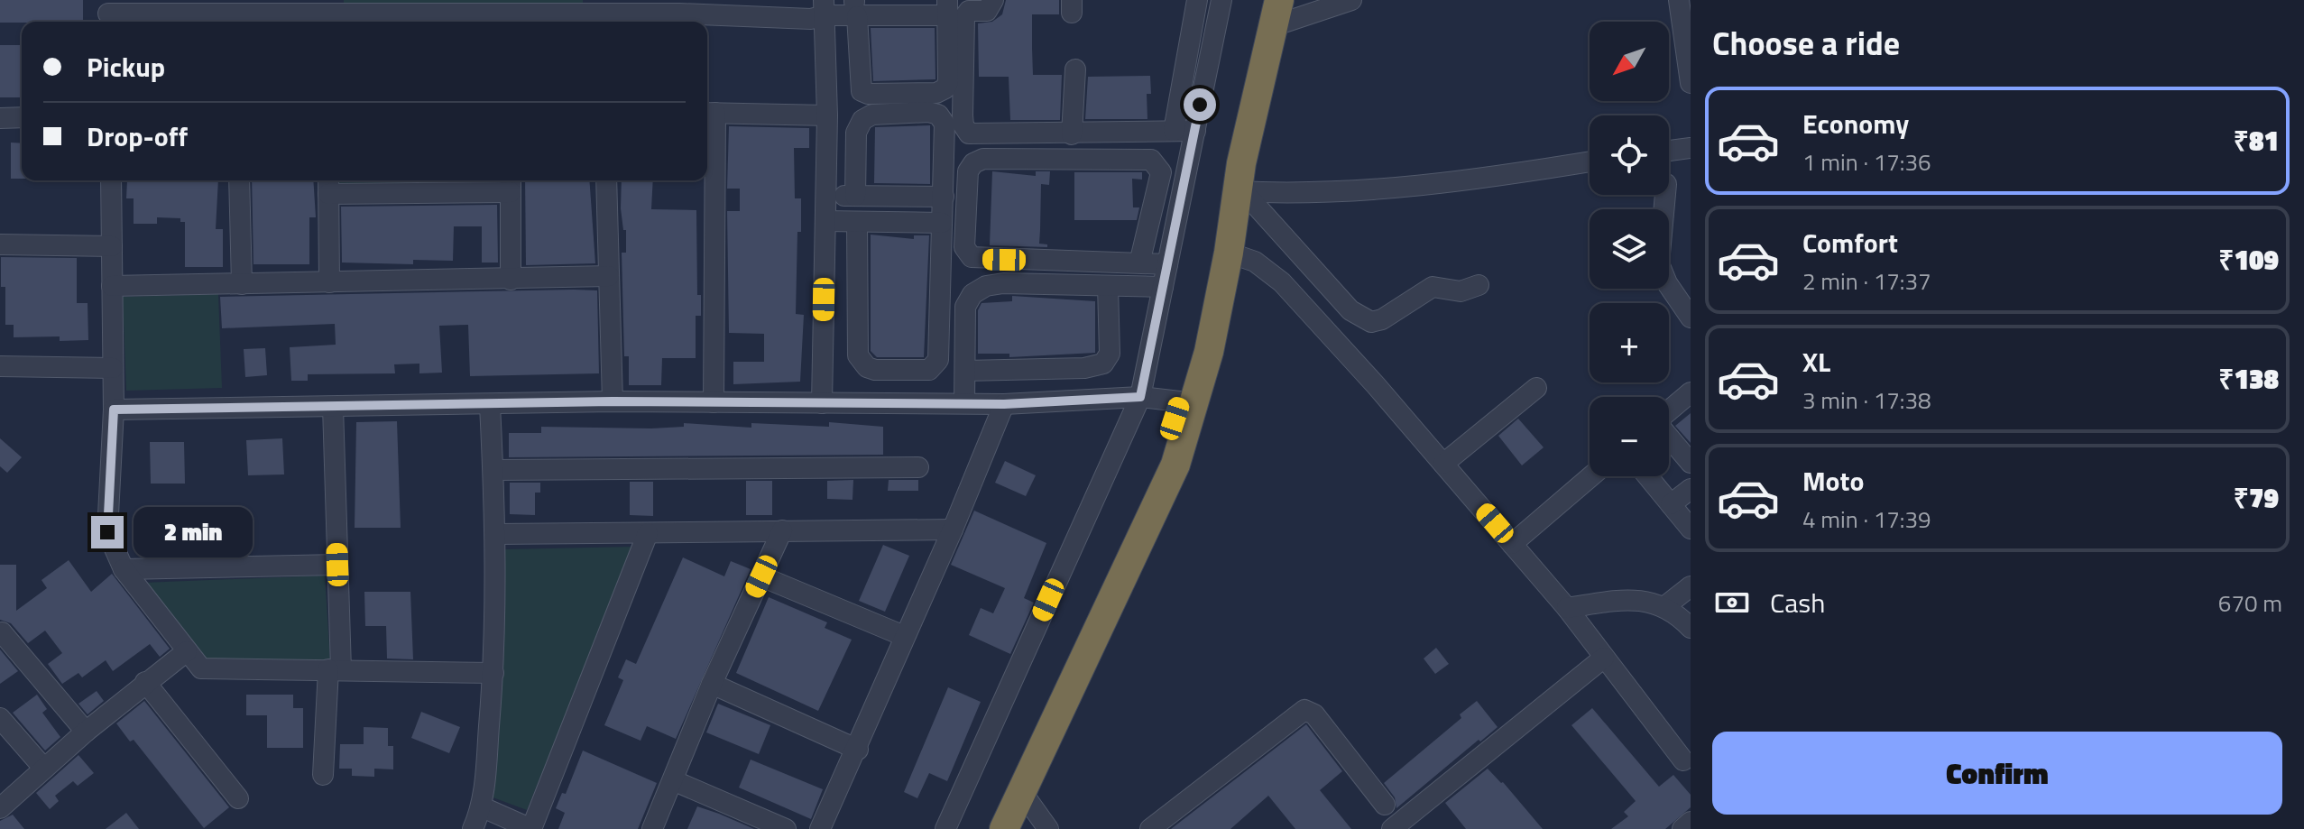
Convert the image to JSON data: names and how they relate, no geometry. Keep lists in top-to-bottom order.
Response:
{
  "north": "bottom left",
  "page": {
    "heading": "Choose a ride",
    "map_buttons": ["+", "−"],
    "banner": ["Pickup", "Drop-off"],
    "list": [
      {
        "name": "Economy",
        "note": "1 min · 17:36",
        "value": "₹81"
      },
      {
        "name": "Comfort",
        "note": "2 min · 17:37",
        "value": "₹109"
      },
      {
        "name": "XL",
        "note": "3 min · 17:38",
        "value": "₹138"
      },
      {
        "name": "Moto",
        "note": "4 min · 17:39",
        "value": "₹79"
      }
    ],
    "bubble": "2 min",
    "pay": ["Cash", "670 m"],
    "buttons": "Confirm"
  }
}
